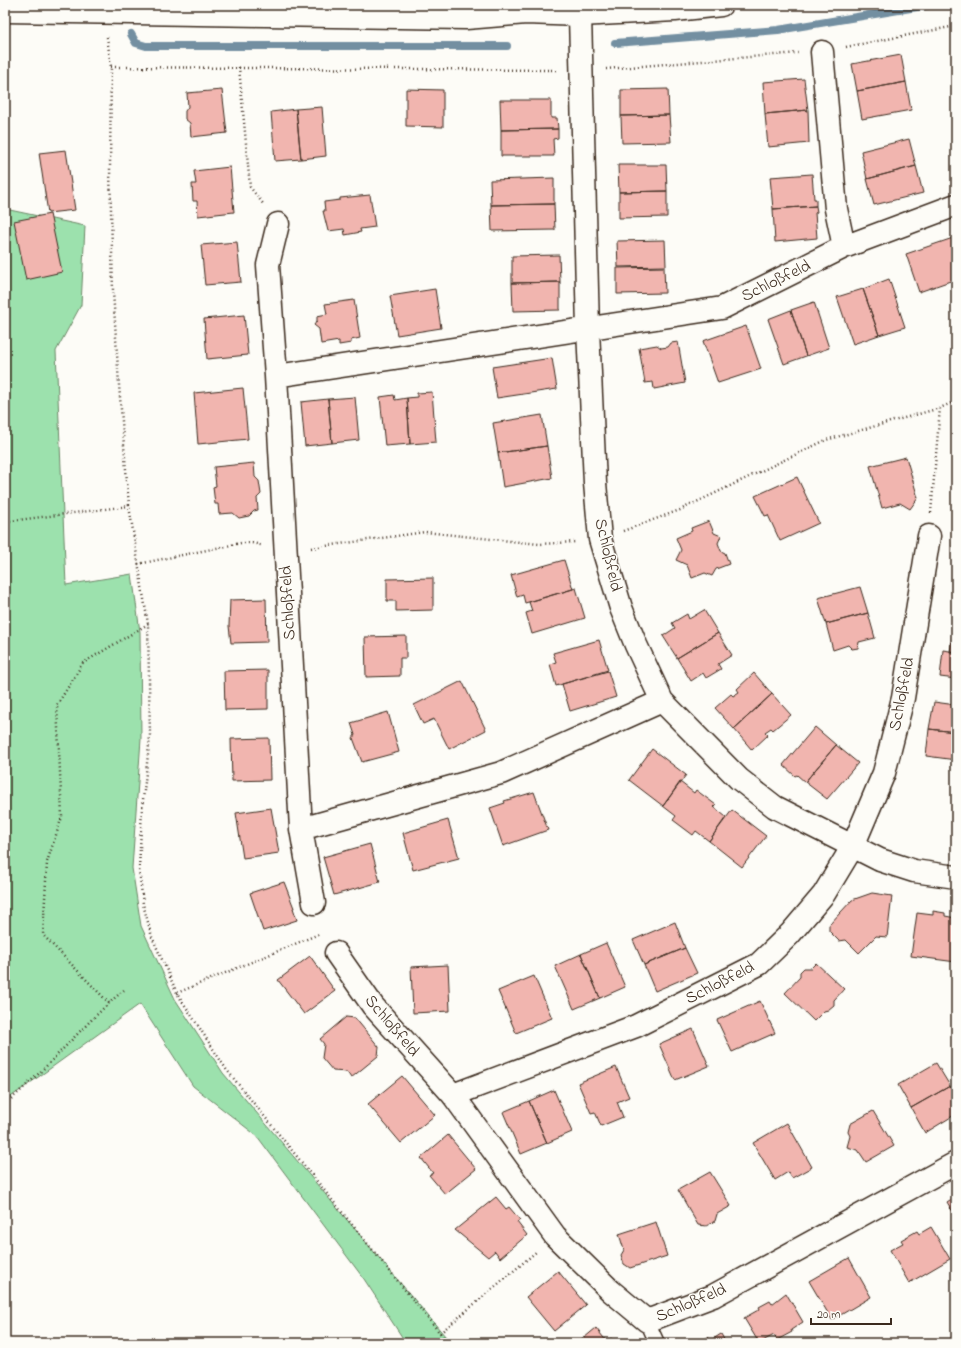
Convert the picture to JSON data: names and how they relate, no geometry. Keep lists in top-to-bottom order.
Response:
{
  "streets": {
    "street": ["Schloßfeld"]
  },
  "scale_bar": "20 m"
}
